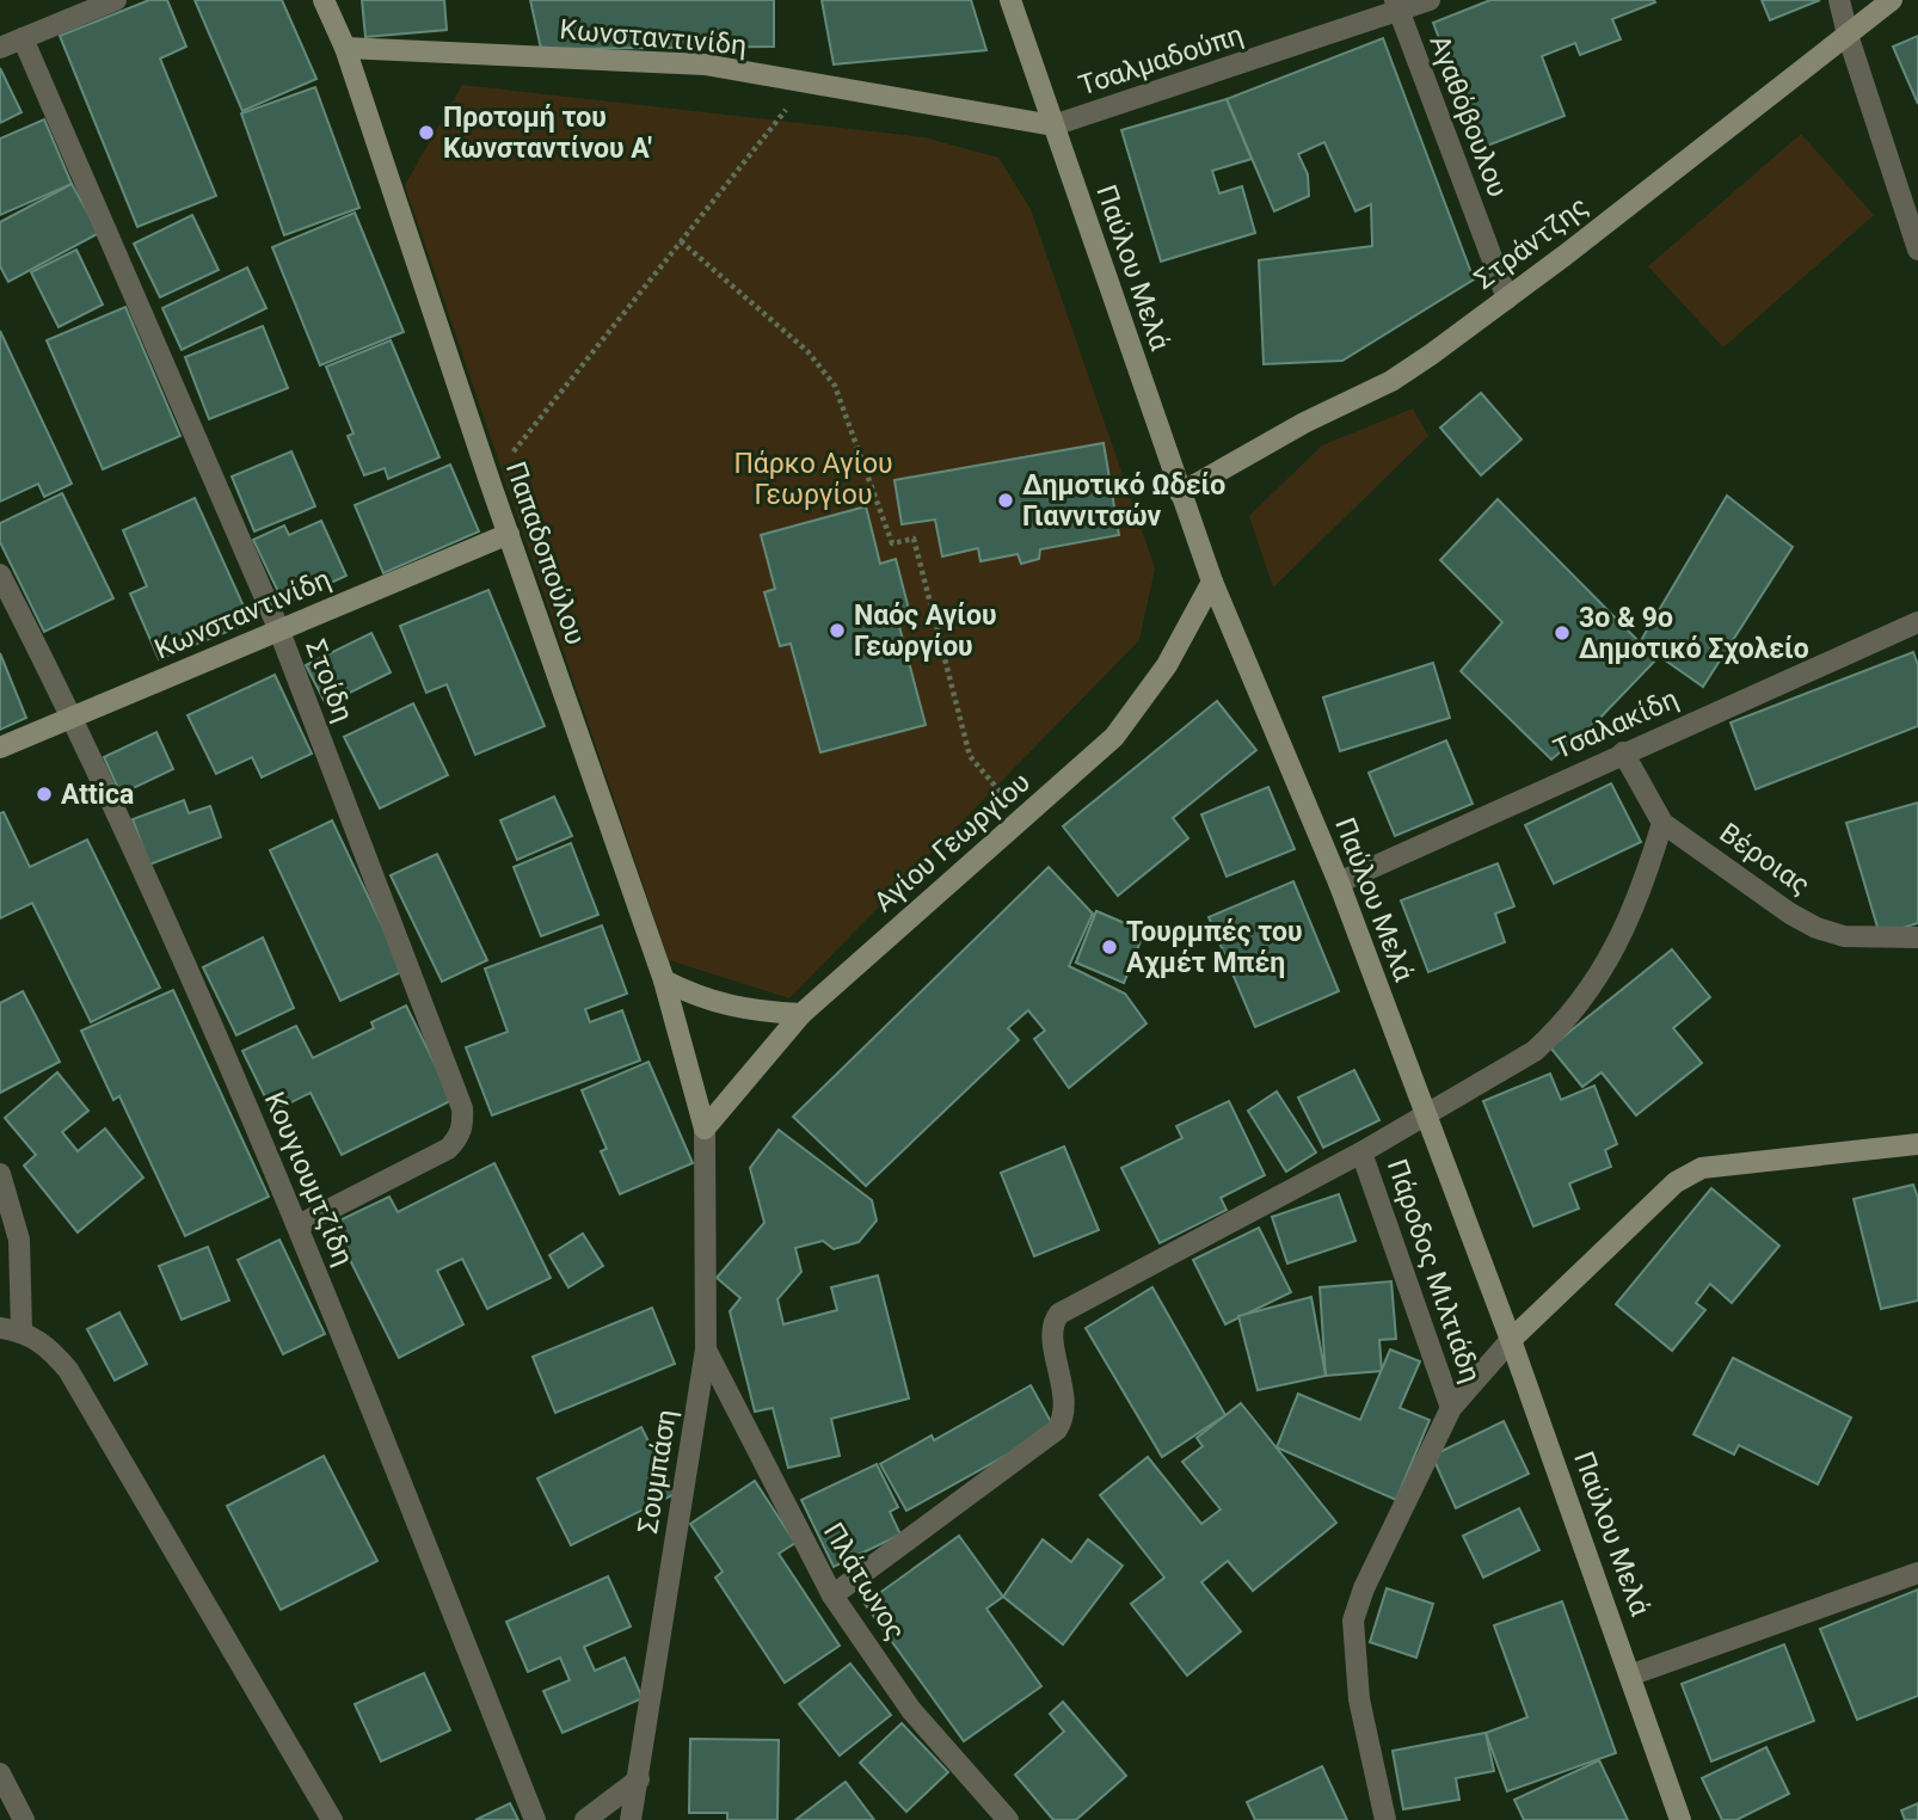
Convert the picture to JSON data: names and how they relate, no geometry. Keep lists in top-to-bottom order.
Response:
{
  "streets": {
    "street": [
      "Κωνσταντινίδη",
      "Τσαλμαδούπη",
      "Αγαθόβουλου",
      "Στράντζης",
      "Παύλου Μελά",
      "Παπαδοπούλου",
      "Στοίδη",
      "Τσαλακίδη",
      "Αγίου Γεωργίου",
      "Βέροιας",
      "Κουγιουμτζίδη",
      "Πάροδος Μιλτιάδη",
      "Σουμπάση",
      "Πλάτωνος"
    ]
  },
  "crossings": [
    ["Κωνσταντινίδη", "Τσαλμαδούπη"],
    ["Κωνσταντινίδη", "Παύλου Μελά"],
    ["Κωνσταντινίδη", "Παπαδοπούλου"],
    ["Κωνσταντινίδη", "Στοίδη"],
    ["Κωνσταντινίδη", "Κουγιουμτζίδη"],
    ["Τσαλμαδούπη", "Αγαθόβουλου"],
    ["Τσαλμαδούπη", "Παύλου Μελά"],
    ["Αγαθόβουλου", "Στράντζης"],
    ["Στράντζης", "Παύλου Μελά"],
    ["Παύλου Μελά", "Τσαλακίδη"],
    ["Παύλου Μελά", "Αγίου Γεωργίου"],
    ["Παπαδοπούλου", "Αγίου Γεωργίου"],
    ["Παπαδοπούλου", "Σουμπάση"],
    ["Στοίδη", "Κουγιουμτζίδη"],
    ["Τσαλακίδη", "Βέροιας"],
    ["Αγίου Γεωργίου", "Σουμπάση"],
    ["Σουμπάση", "Πλάτωνος"]
  ],
  "parks": ["Πάρκο Αγίου Γεωργίου"],
  "places": [
    "Προτομή του Κωνσταντίνου Α'",
    "Δημοτικό Ωδείο Γιαννιτσών",
    "Ναός Αγίου Γεωργίου",
    "3ο & 9ο Δημοτικό Σχολείο",
    "Attica",
    "Τουρμπές του Αχμέτ Μπέη"
  ]
}
